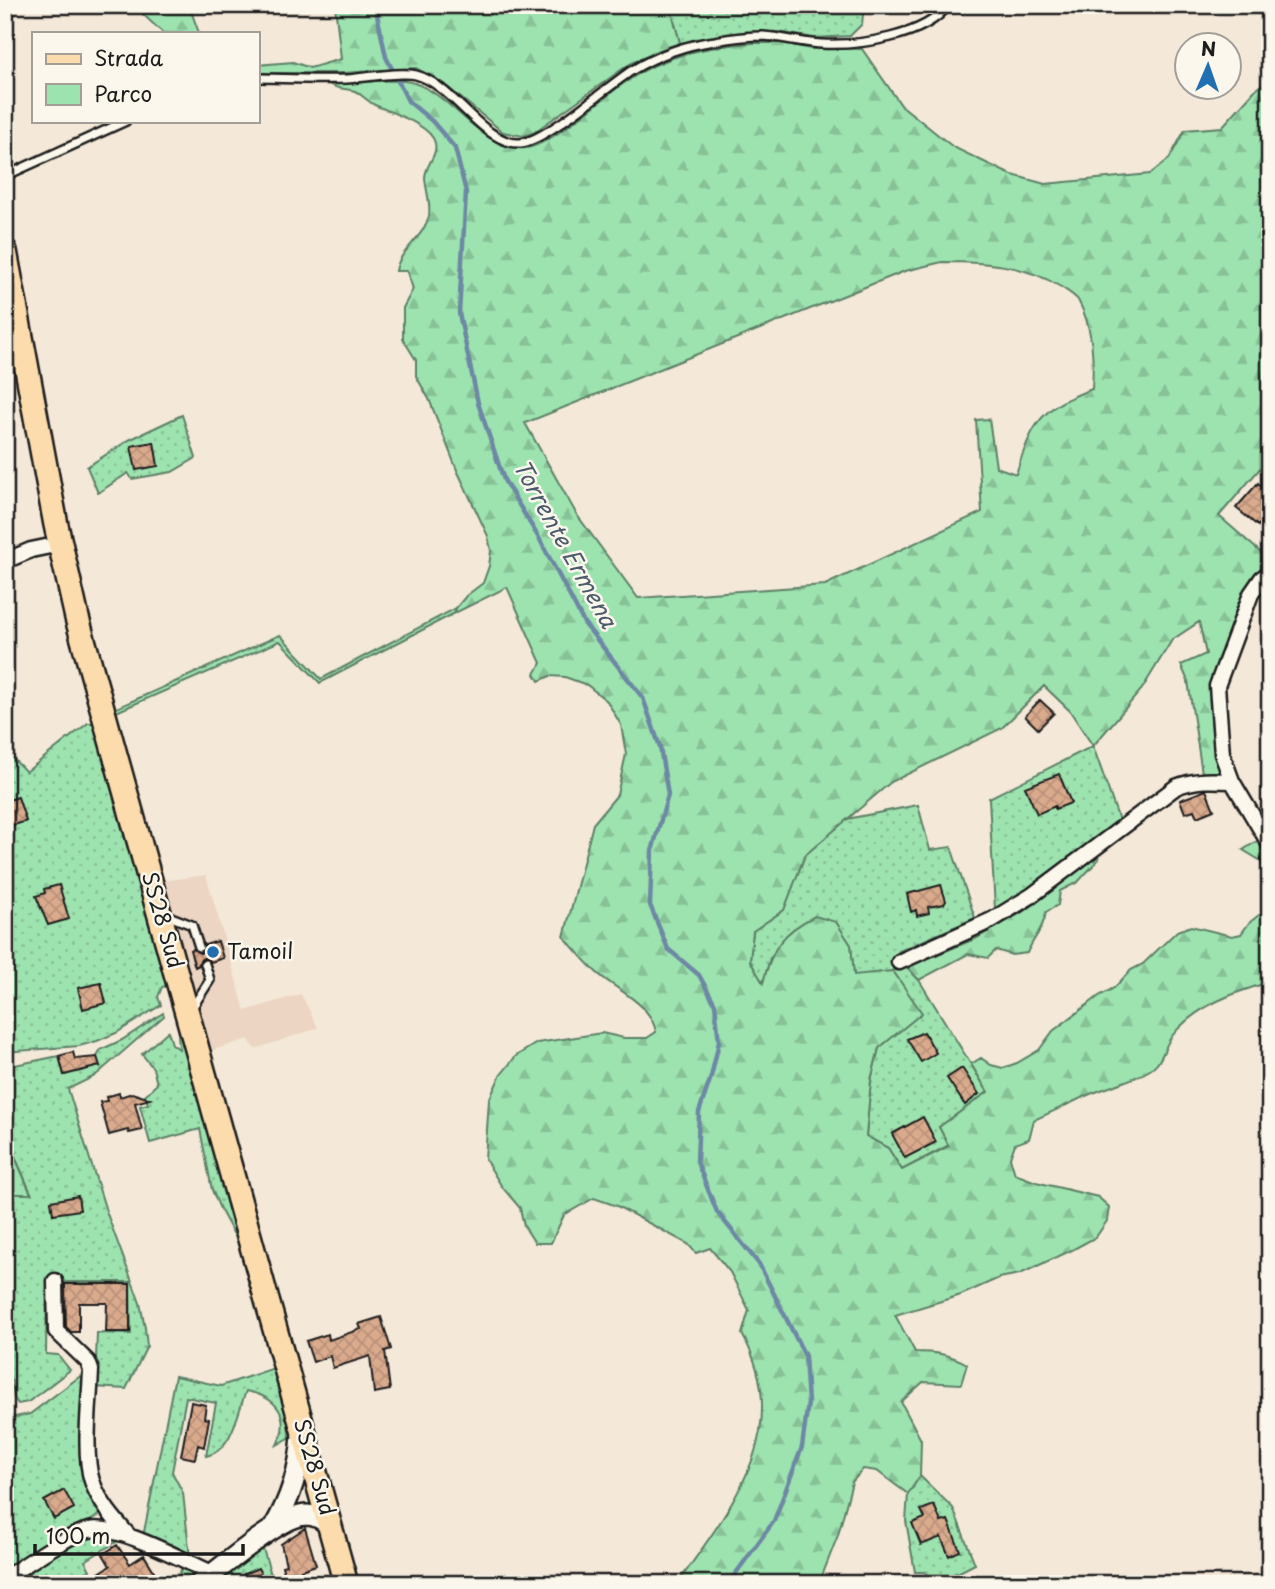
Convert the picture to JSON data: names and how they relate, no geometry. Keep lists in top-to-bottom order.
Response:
{
  "streets": {
    "main road": ["SS28 Sud"]
  },
  "water": ["Torrente Ermena"],
  "places": ["Tamoil"],
  "legend": ["Strada", "Parco"],
  "scale_bar": "100 m",
  "north": "top"
}
